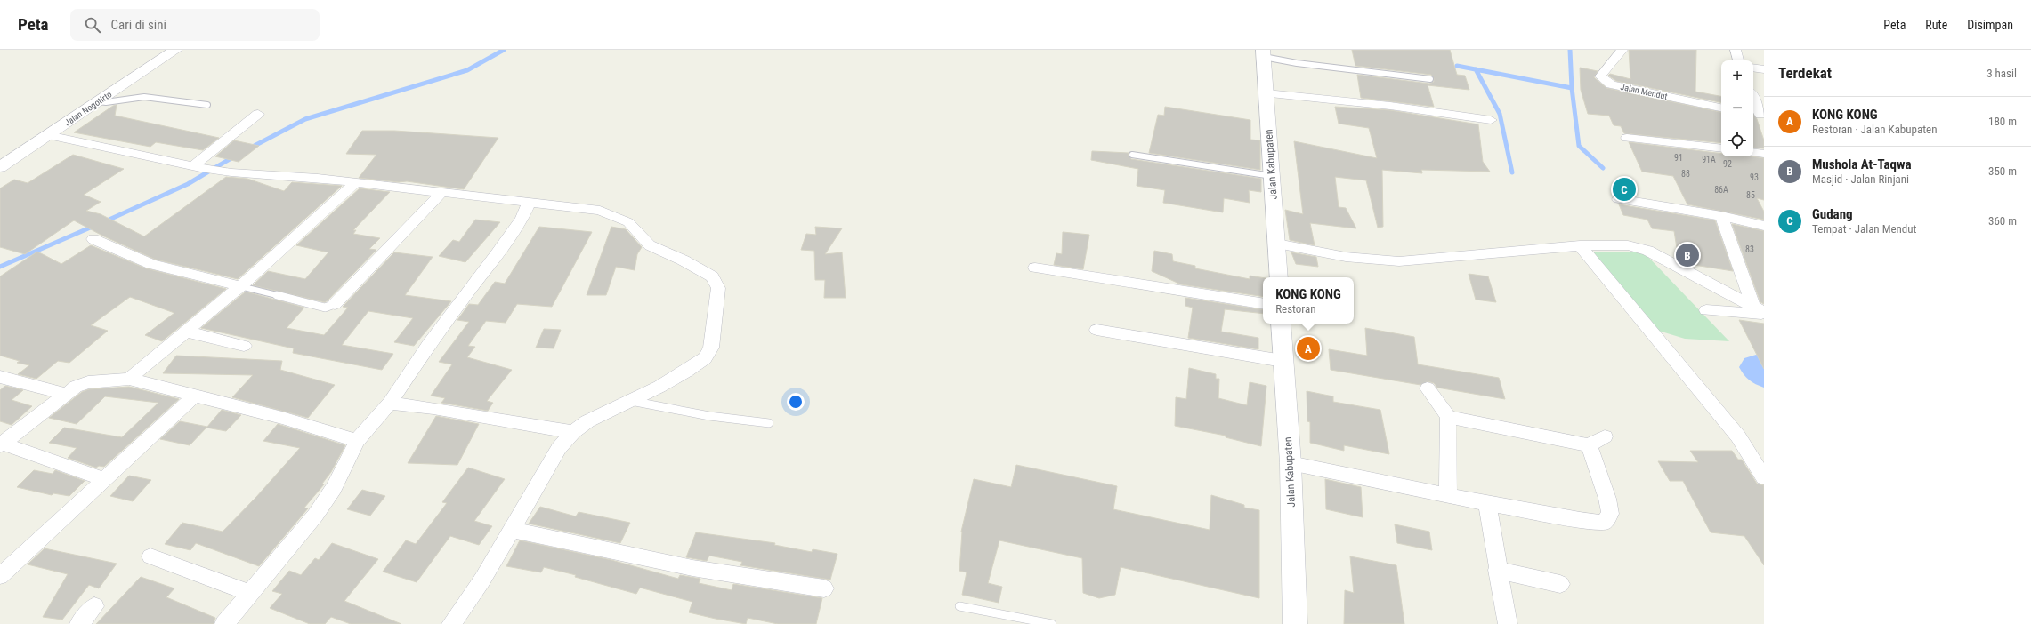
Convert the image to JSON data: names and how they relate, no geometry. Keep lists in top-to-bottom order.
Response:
{
  "streets": {
    "main road": ["Jalan Kabupaten"],
    "street": ["Jalan Mendut", "Jalan Nogotirto"]
  },
  "house_numbers": [
    "91",
    "91A",
    "92",
    "88",
    "93",
    "86A",
    "85",
    "83"
  ],
  "page": {
    "header": "Peta",
    "search": "Cari di sini",
    "nav": ["Peta", "Rute", "Disimpan"],
    "heading": ["Terdekat", "3 hasil"],
    "map_buttons": ["+", "−"],
    "list": [
      {
        "mark": "A",
        "name": "KONG KONG",
        "note": "Restoran · Jalan Kabupaten",
        "value": "180 m"
      },
      {
        "mark": "B",
        "name": "Mushola At-Taqwa",
        "note": "Masjid · Jalan Rinjani",
        "value": "350 m"
      },
      {
        "mark": "C",
        "name": "Gudang",
        "note": "Tempat · Jalan Mendut",
        "value": "360 m"
      }
    ],
    "pins": ["C", "B", "A"],
    "popup": ["KONG KONG", "Restoran"]
  }
}
